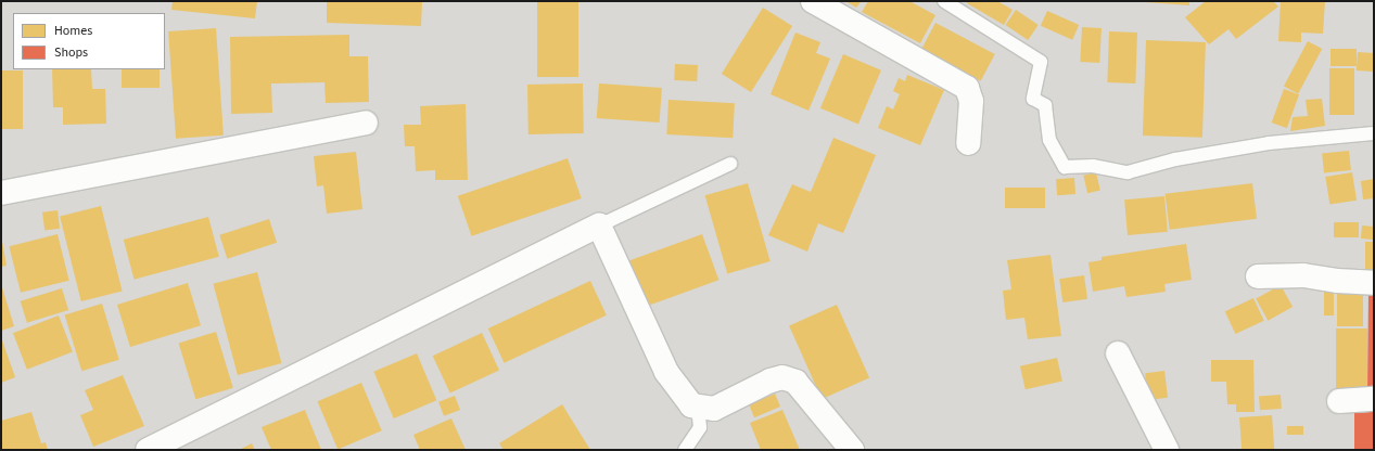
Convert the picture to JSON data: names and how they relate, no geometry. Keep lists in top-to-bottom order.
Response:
{
  "legend": ["Homes", "Shops"]
}
